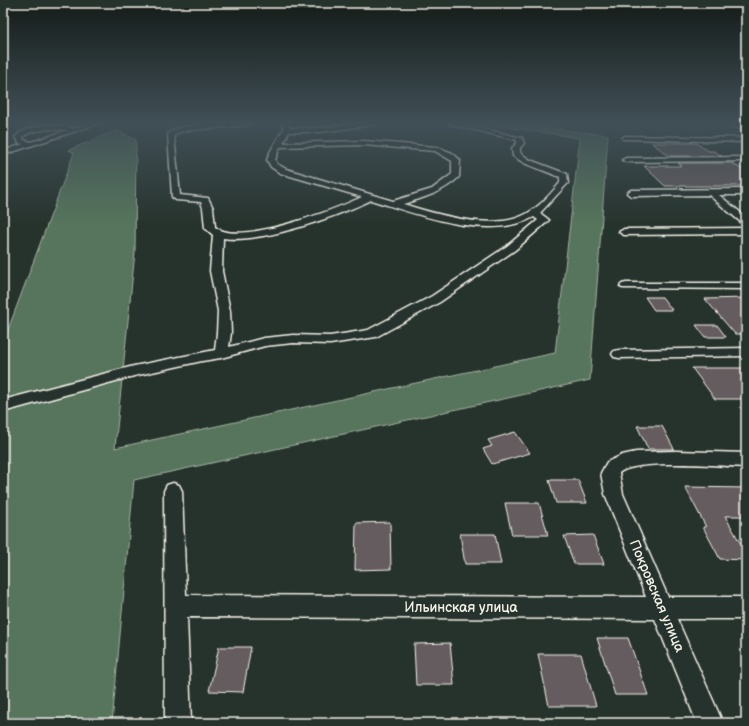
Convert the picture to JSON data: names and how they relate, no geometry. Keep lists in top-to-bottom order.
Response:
{
  "streets": {
    "street": ["Покровская улица", "Ильинская улица"]
  },
  "crossings": [
    ["Покровская улица", "Ильинская улица"]
  ]
}
